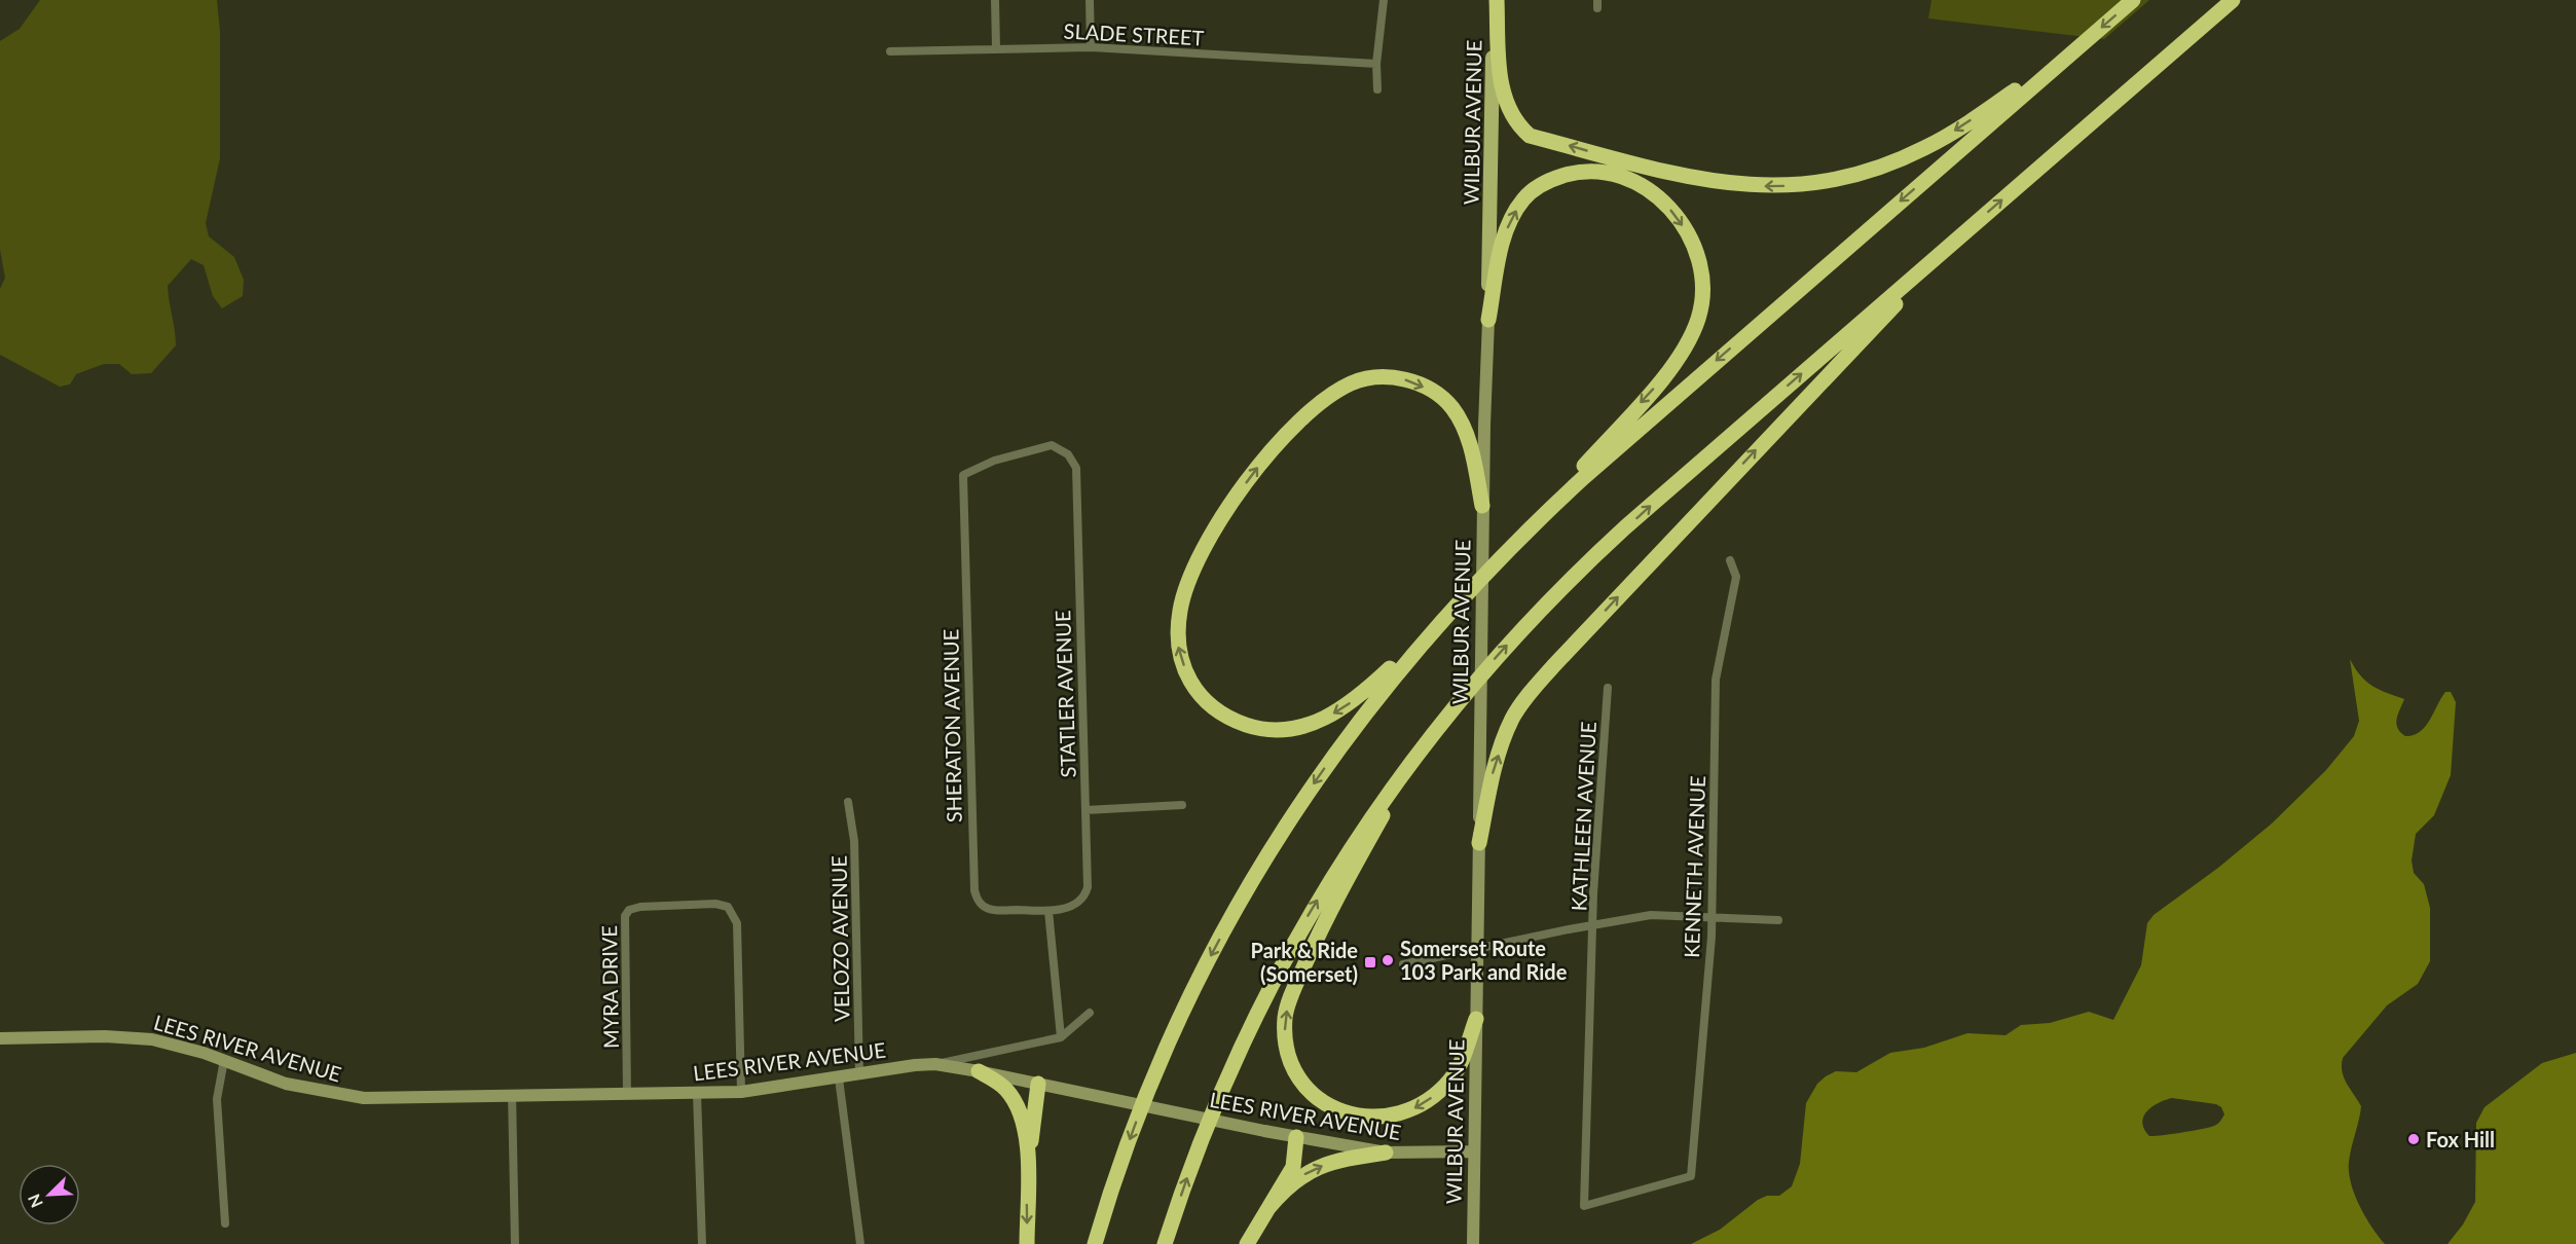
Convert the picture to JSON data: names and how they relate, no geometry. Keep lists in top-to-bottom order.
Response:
{
  "streets": {
    "main road": ["WILBUR AVENUE", "LEES RIVER AVENUE"],
    "street": [
      "SLADE STREET",
      "STATLER AVENUE",
      "SHERATON AVENUE",
      "KATHLEEN AVENUE",
      "KENNETH AVENUE",
      "VELOZO AVENUE",
      "MYRA DRIVE"
    ]
  },
  "crossings": [
    ["WILBUR AVENUE", "LEES RIVER AVENUE"],
    ["STATLER AVENUE", "SHERATON AVENUE"],
    ["KATHLEEN AVENUE", "KENNETH AVENUE"],
    ["VELOZO AVENUE", "LEES RIVER AVENUE"],
    ["MYRA DRIVE", "LEES RIVER AVENUE"]
  ],
  "places": {
    "other": ["Somerset Route 103 Park and Ride", "Fox Hill"],
    "transit": ["Park & Ride (Somerset)"]
  },
  "north": "bottom left"
}
